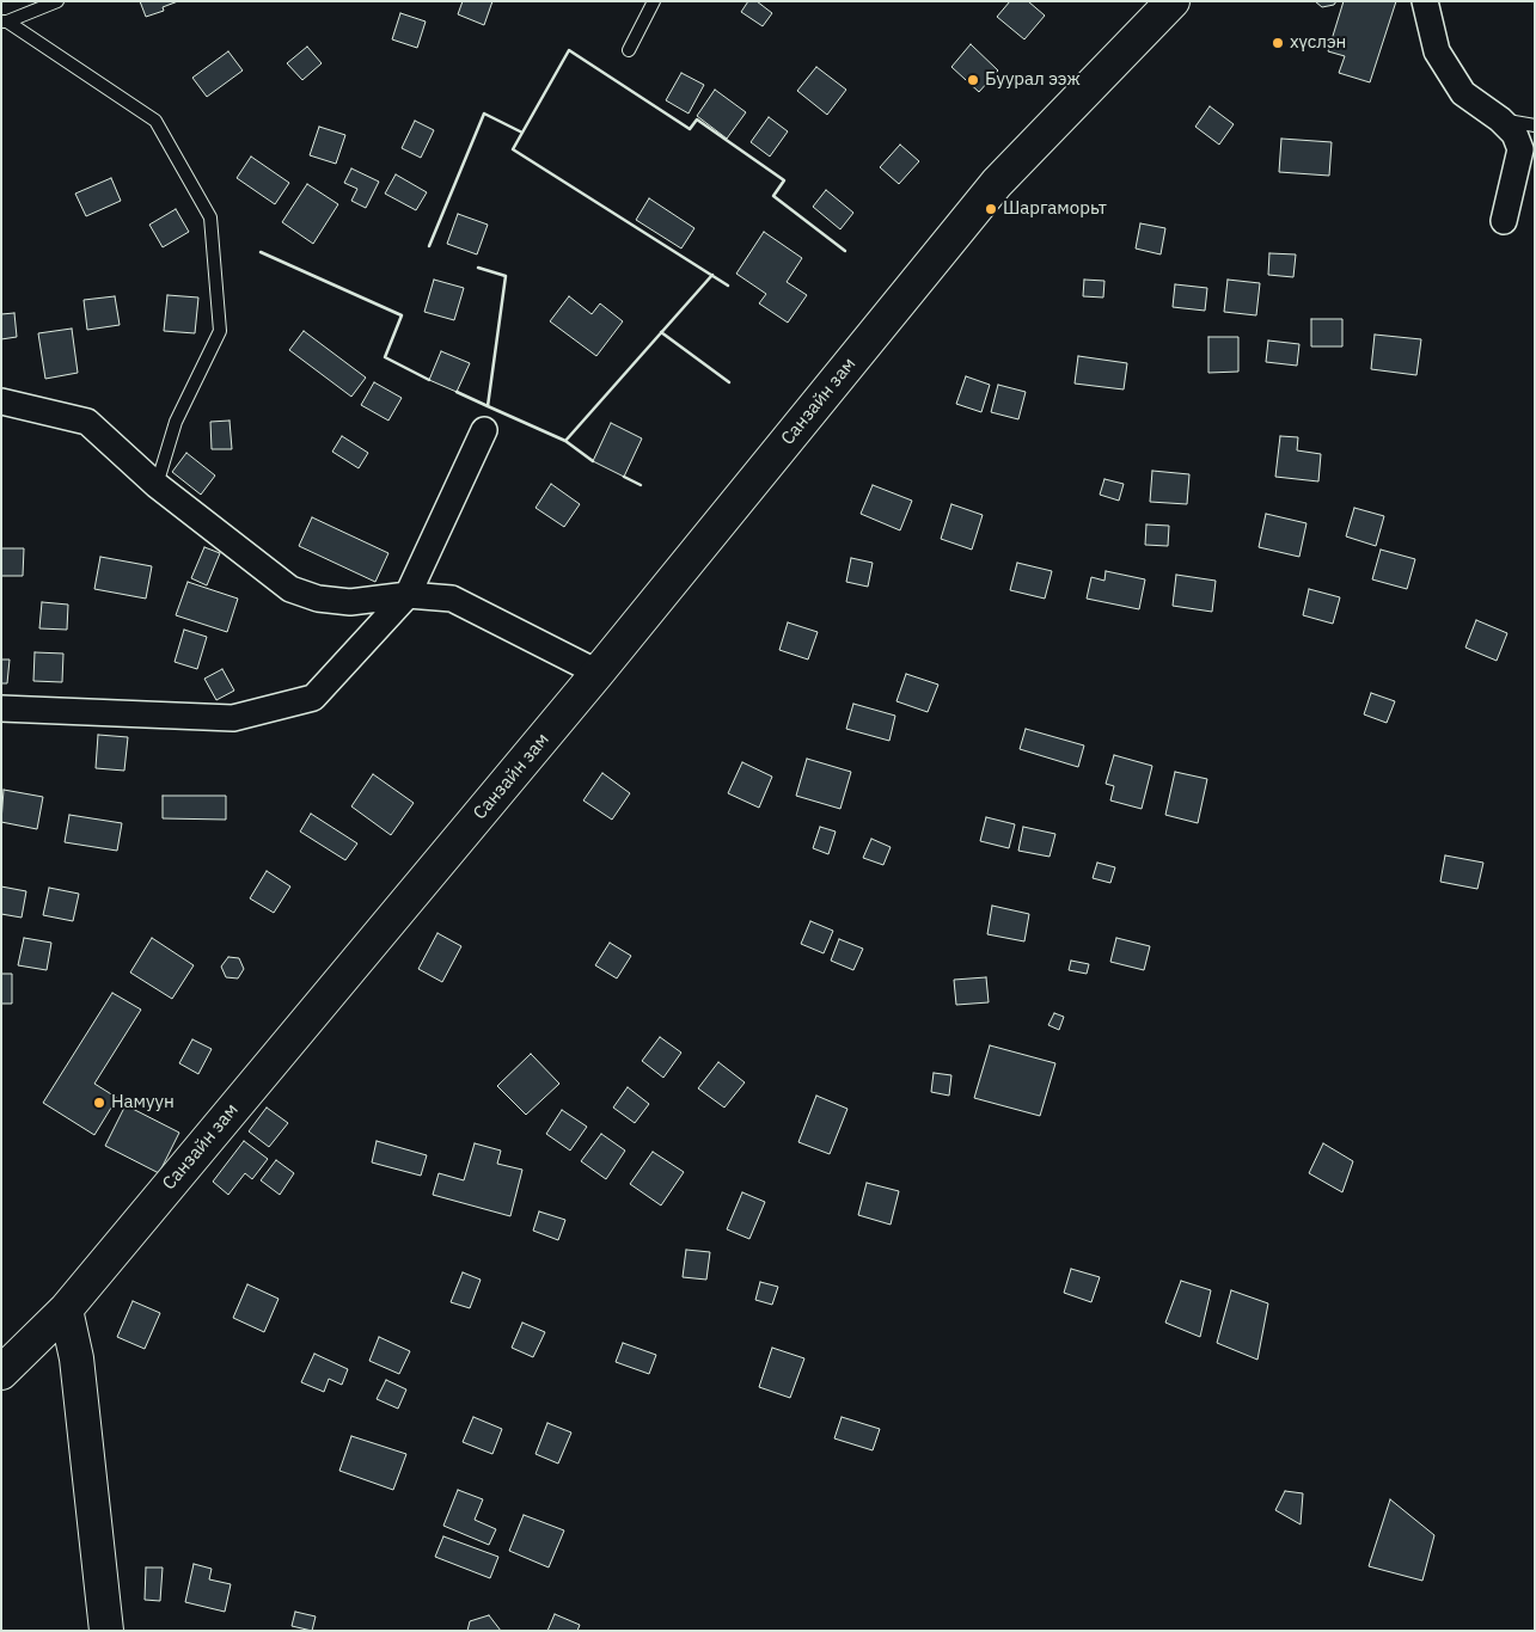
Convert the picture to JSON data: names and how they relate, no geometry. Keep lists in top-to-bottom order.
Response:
{
  "streets": {
    "main road": ["Санзайн зам"]
  },
  "places": [
    "хүслэн",
    "Буурал ээж",
    "Шаргаморьт",
    "Намуун"
  ]
}
